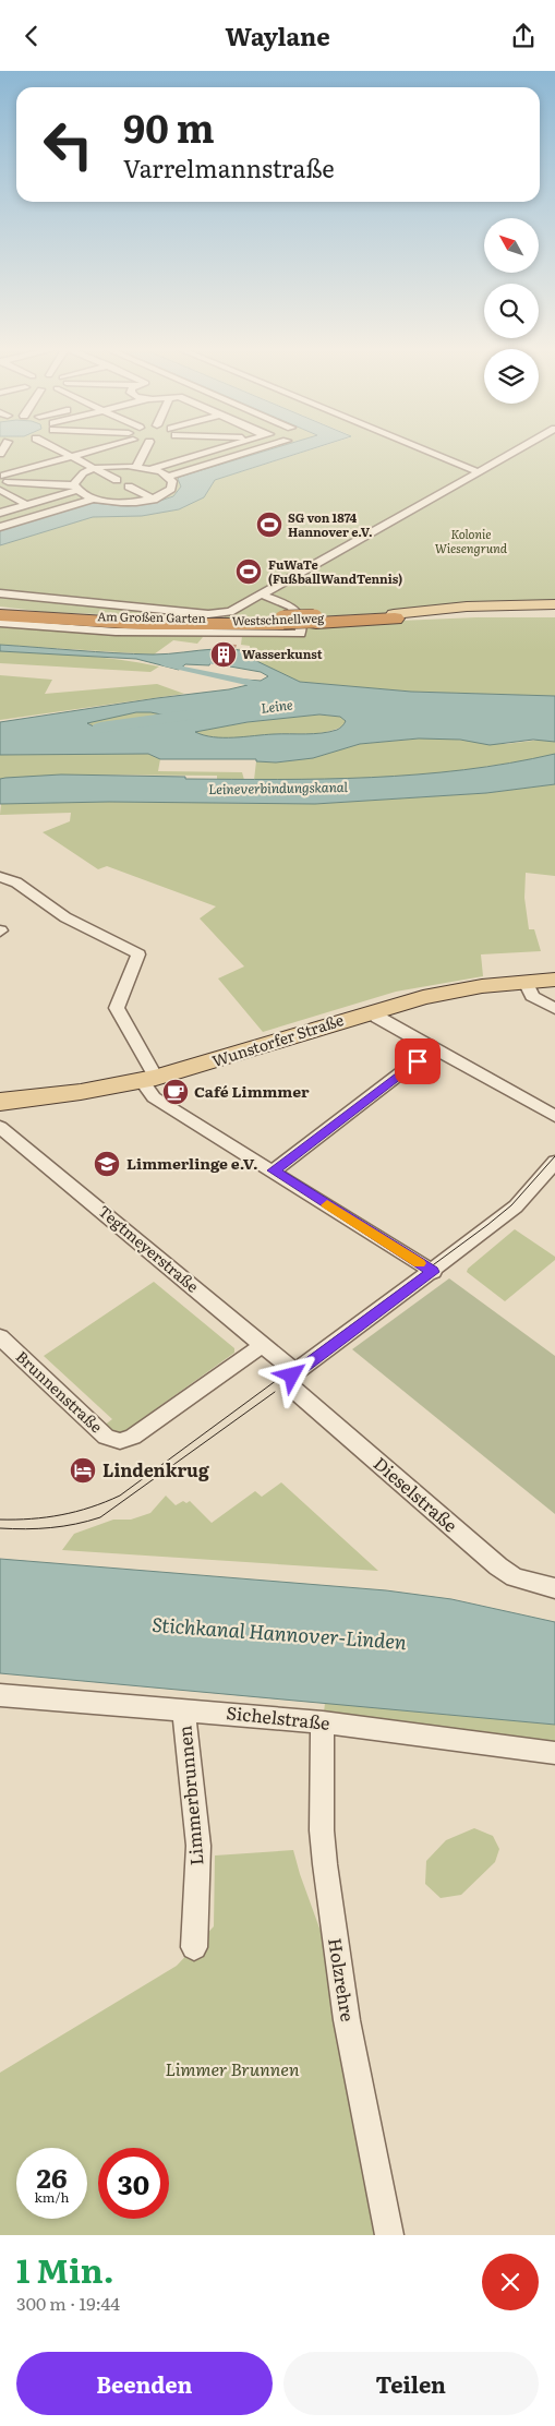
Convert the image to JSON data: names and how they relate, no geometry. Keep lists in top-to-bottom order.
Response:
{
  "streets": {
    "highway": ["Westschnellweg"],
    "main road": ["Wunstorfer Straße"],
    "street": [
      "Am Großen Garten",
      "Tegtmeyerstraße",
      "Brunnenstraße",
      "Dieselstraße",
      "Sichelstraße",
      "Limmerbrunnen",
      "Holzrehre"
    ]
  },
  "crossings": [
    ["Tegtmeyerstraße", "Brunnenstraße"],
    ["Tegtmeyerstraße", "Dieselstraße"],
    ["Sichelstraße", "Limmerbrunnen"],
    ["Sichelstraße", "Holzrehre"]
  ],
  "water": ["Leine", "Leineverbindungskanal", "Stichkanal Hannover-Linden"],
  "parks": ["Kolonie Wiesengrund", "Limmer Brunnen"],
  "places": {
    "sports": ["SG von 1874 Hannover e.V.", "FuWaTe (FußballWandTennis)"],
    "building": ["Wasserkunst"],
    "cafe": ["Café Limmmer"],
    "school or university": ["Limmerlinge e.V."],
    "hotel": ["Lindenkrug"]
  },
  "north": "top left",
  "page": {
    "header": "Waylane",
    "turn": ["90 m", "Varrelmannstraße"],
    "speed": "26 km/h",
    "limit": "30",
    "heading": ["1 Min.", "300 m · 19:44"],
    "buttons": ["Beenden", "Teilen"]
  }
}
